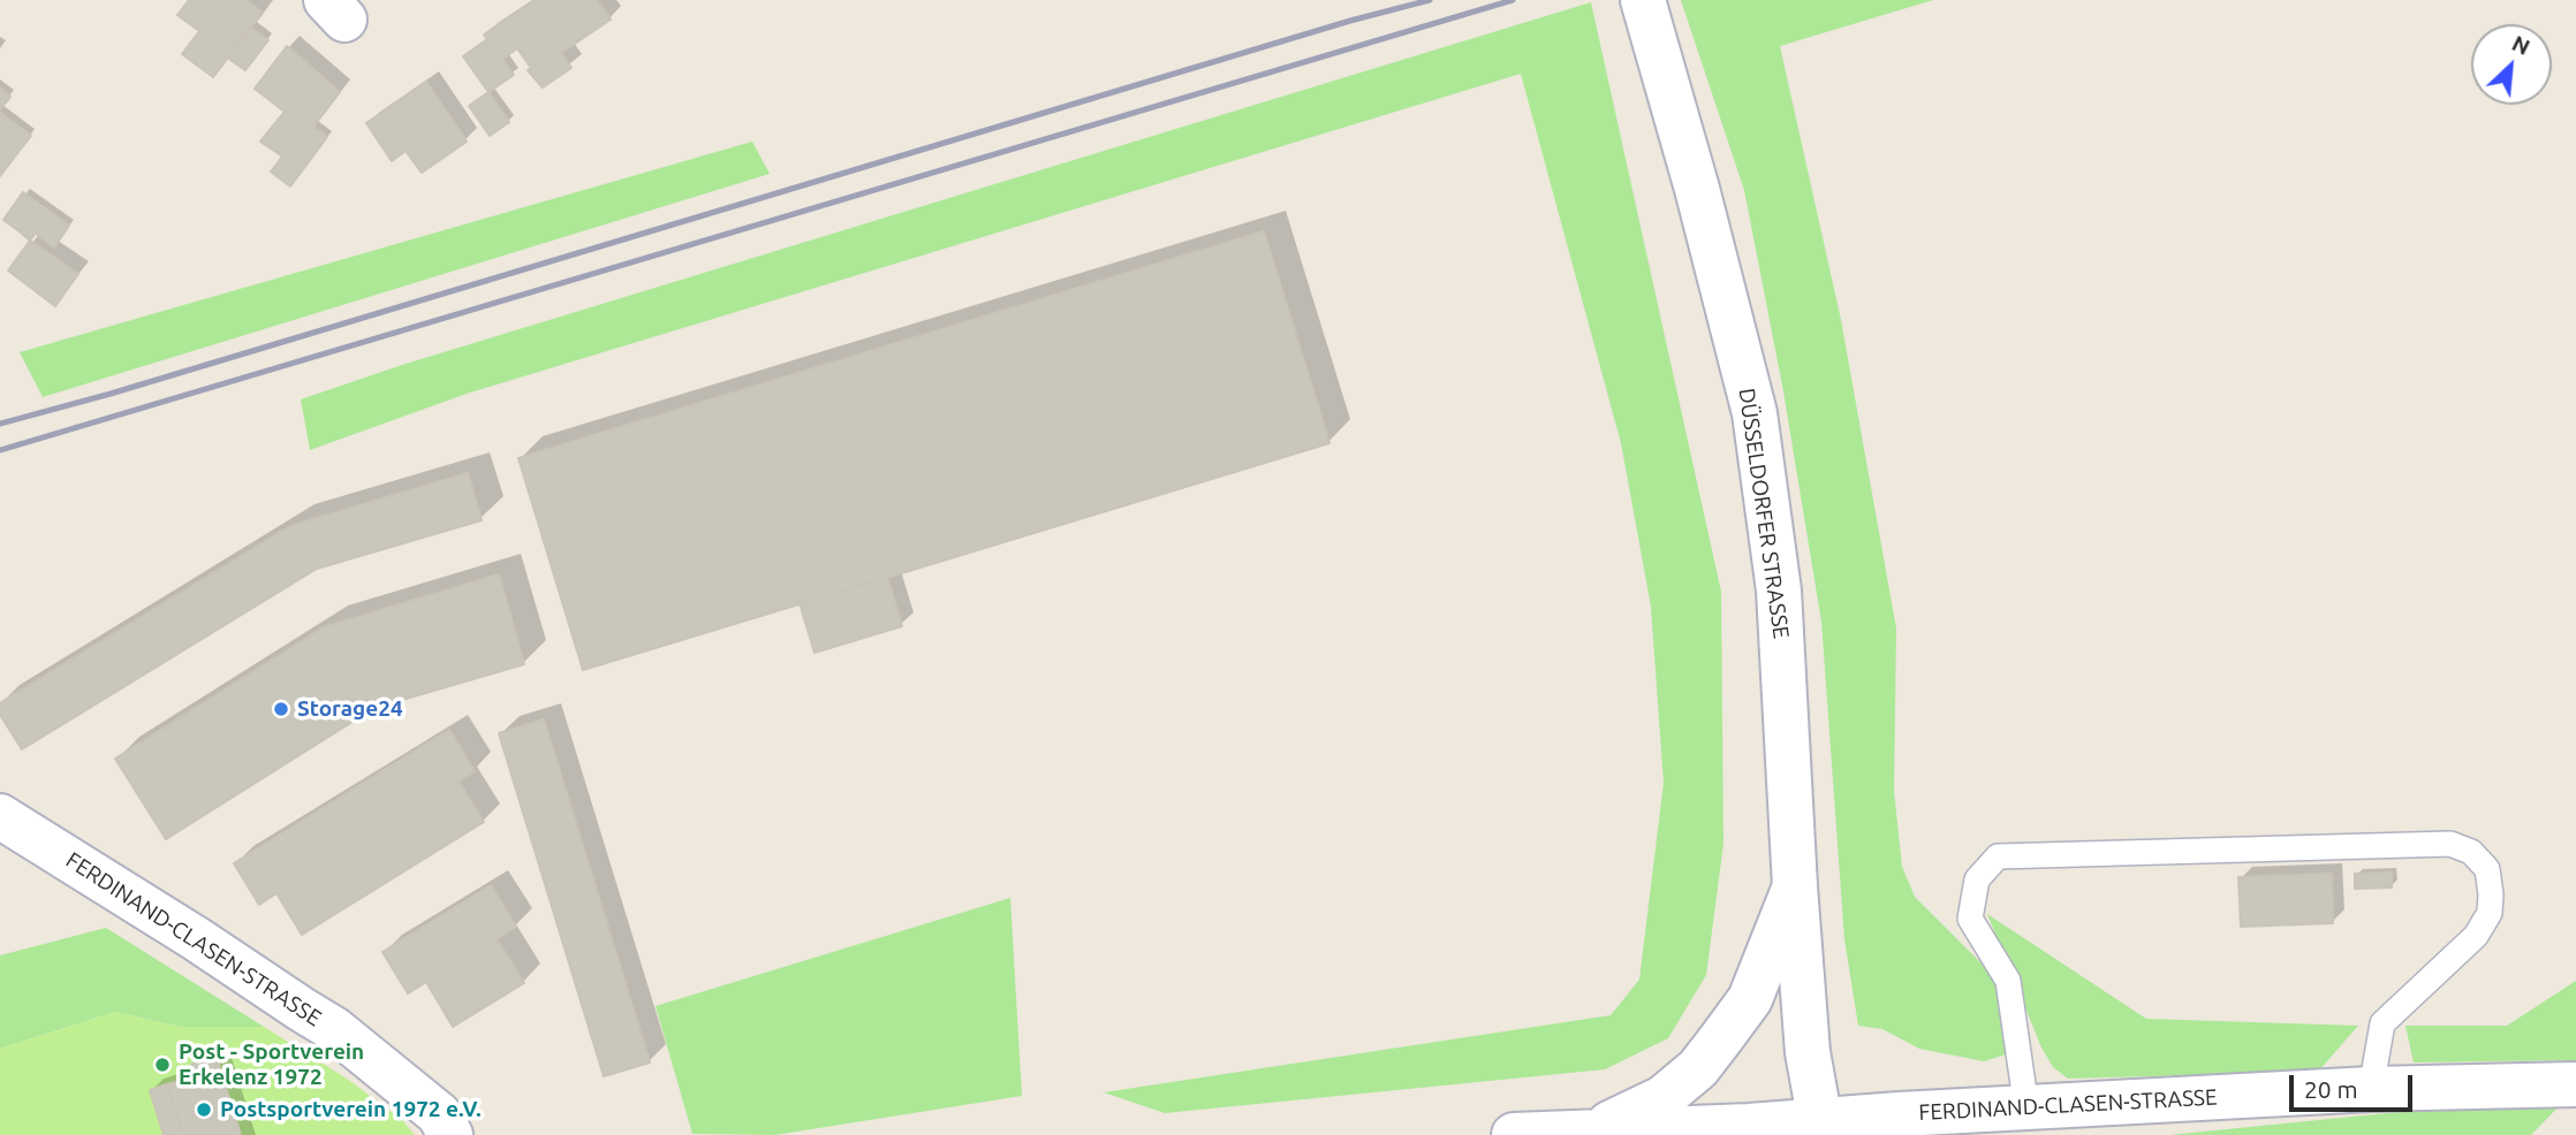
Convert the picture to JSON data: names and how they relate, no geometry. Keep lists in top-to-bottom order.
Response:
{
  "streets": {
    "street": ["DÜSSELDORFER STRASSE", "FERDINAND-CLASEN-STRASSE"]
  },
  "crossings": [
    ["DÜSSELDORFER STRASSE", "FERDINAND-CLASEN-STRASSE"]
  ],
  "places": ["Storage24", "Post - Sportverein Erkelenz 1972", "Postsportverein 1972 e.V."],
  "scale_bar": "20 m",
  "north": "top right"
}
